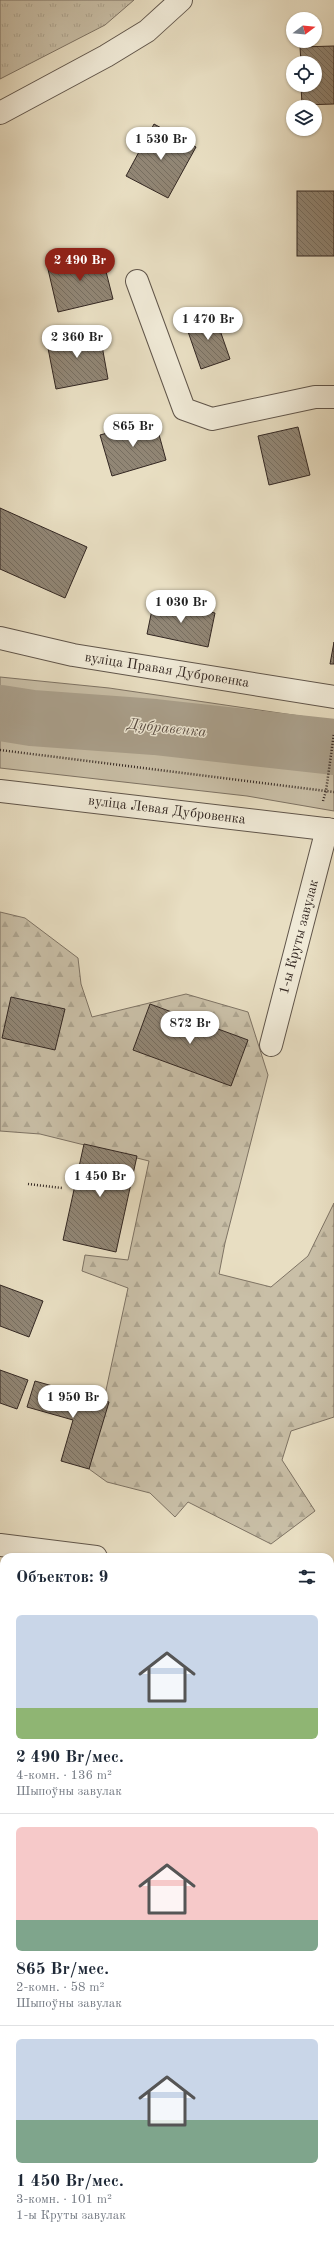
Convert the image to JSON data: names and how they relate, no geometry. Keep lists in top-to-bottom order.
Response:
{
  "streets": {
    "street": ["вуліца Правая Дубровенка", "вуліца Левая Дубровенка", "1-ы Круты завулак"]
  },
  "crossings": [
    ["вуліца Левая Дубровенка", "1-ы Круты завулак"]
  ],
  "water": ["Дубравенка"],
  "north": "right",
  "page": {
    "price": [
      "1 530 Br",
      "2 490 Br",
      "1 470 Br",
      "2 360 Br",
      "865 Br",
      "1 030 Br",
      "872 Br",
      "1 450 Br",
      "1 950 Br"
    ],
    "heading": "Объектов: 9",
    "list": [
      {
        "name": "2 490 Br/мес.",
        "note": "4-комн. · 136 m² · Шыпоўны завулак"
      },
      {
        "name": "865 Br/мес.",
        "note": "2-комн. · 58 m² · Шыпоўны завулак"
      },
      {
        "name": "1 450 Br/мес.",
        "note": "3-комн. · 101 m² · 1-ы Круты завулак"
      }
    ]
  }
}
